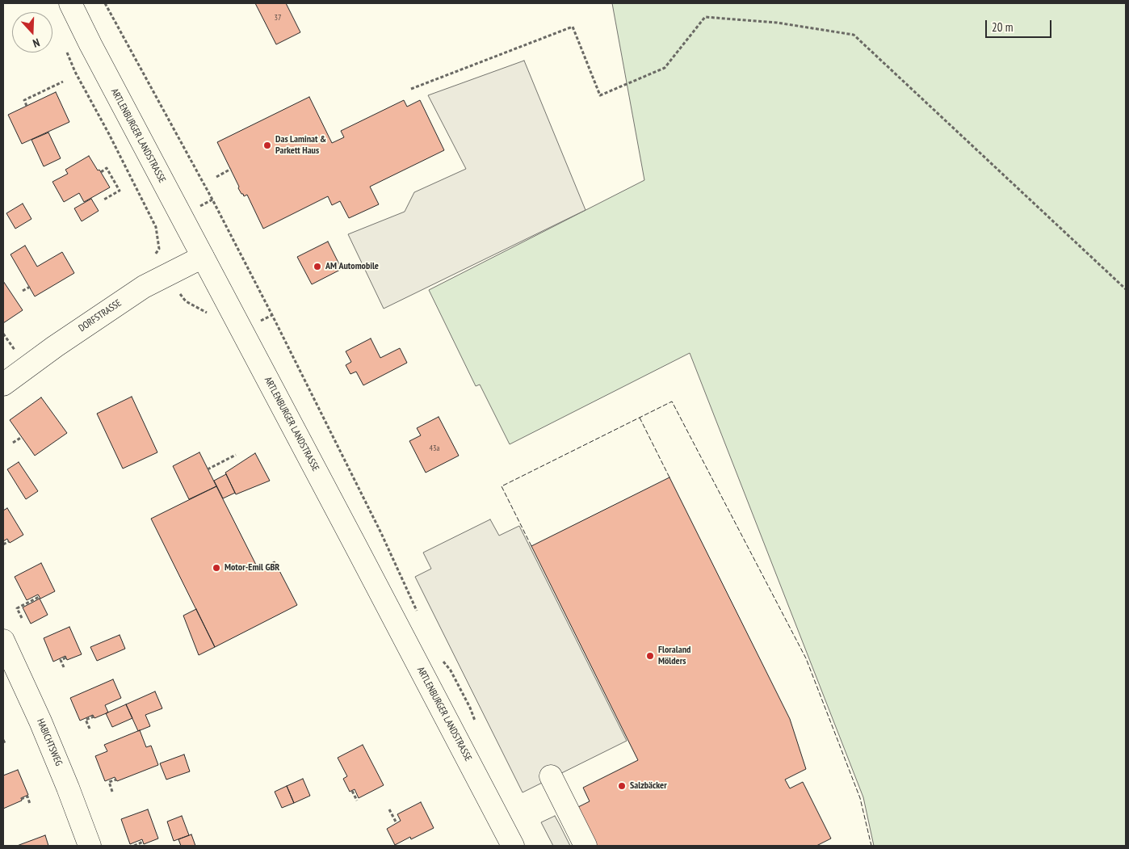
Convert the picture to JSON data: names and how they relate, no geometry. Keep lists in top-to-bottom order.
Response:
{
  "streets": {
    "main road": ["ARTLENBURGER LANDSTRASSE", "DORFSTRASSE", "HABICHTSWEG"]
  },
  "crossings": [
    ["ARTLENBURGER LANDSTRASSE", "DORFSTRASSE"]
  ],
  "places": [
    "Das Laminat & Parkett Haus",
    "AM Automobile",
    "Motor-Emil GBR",
    "Floraland Mölders",
    "Salzbäcker"
  ],
  "house_numbers": ["37", "43a"],
  "scale_bar": "20 m",
  "north": "bottom"
}
